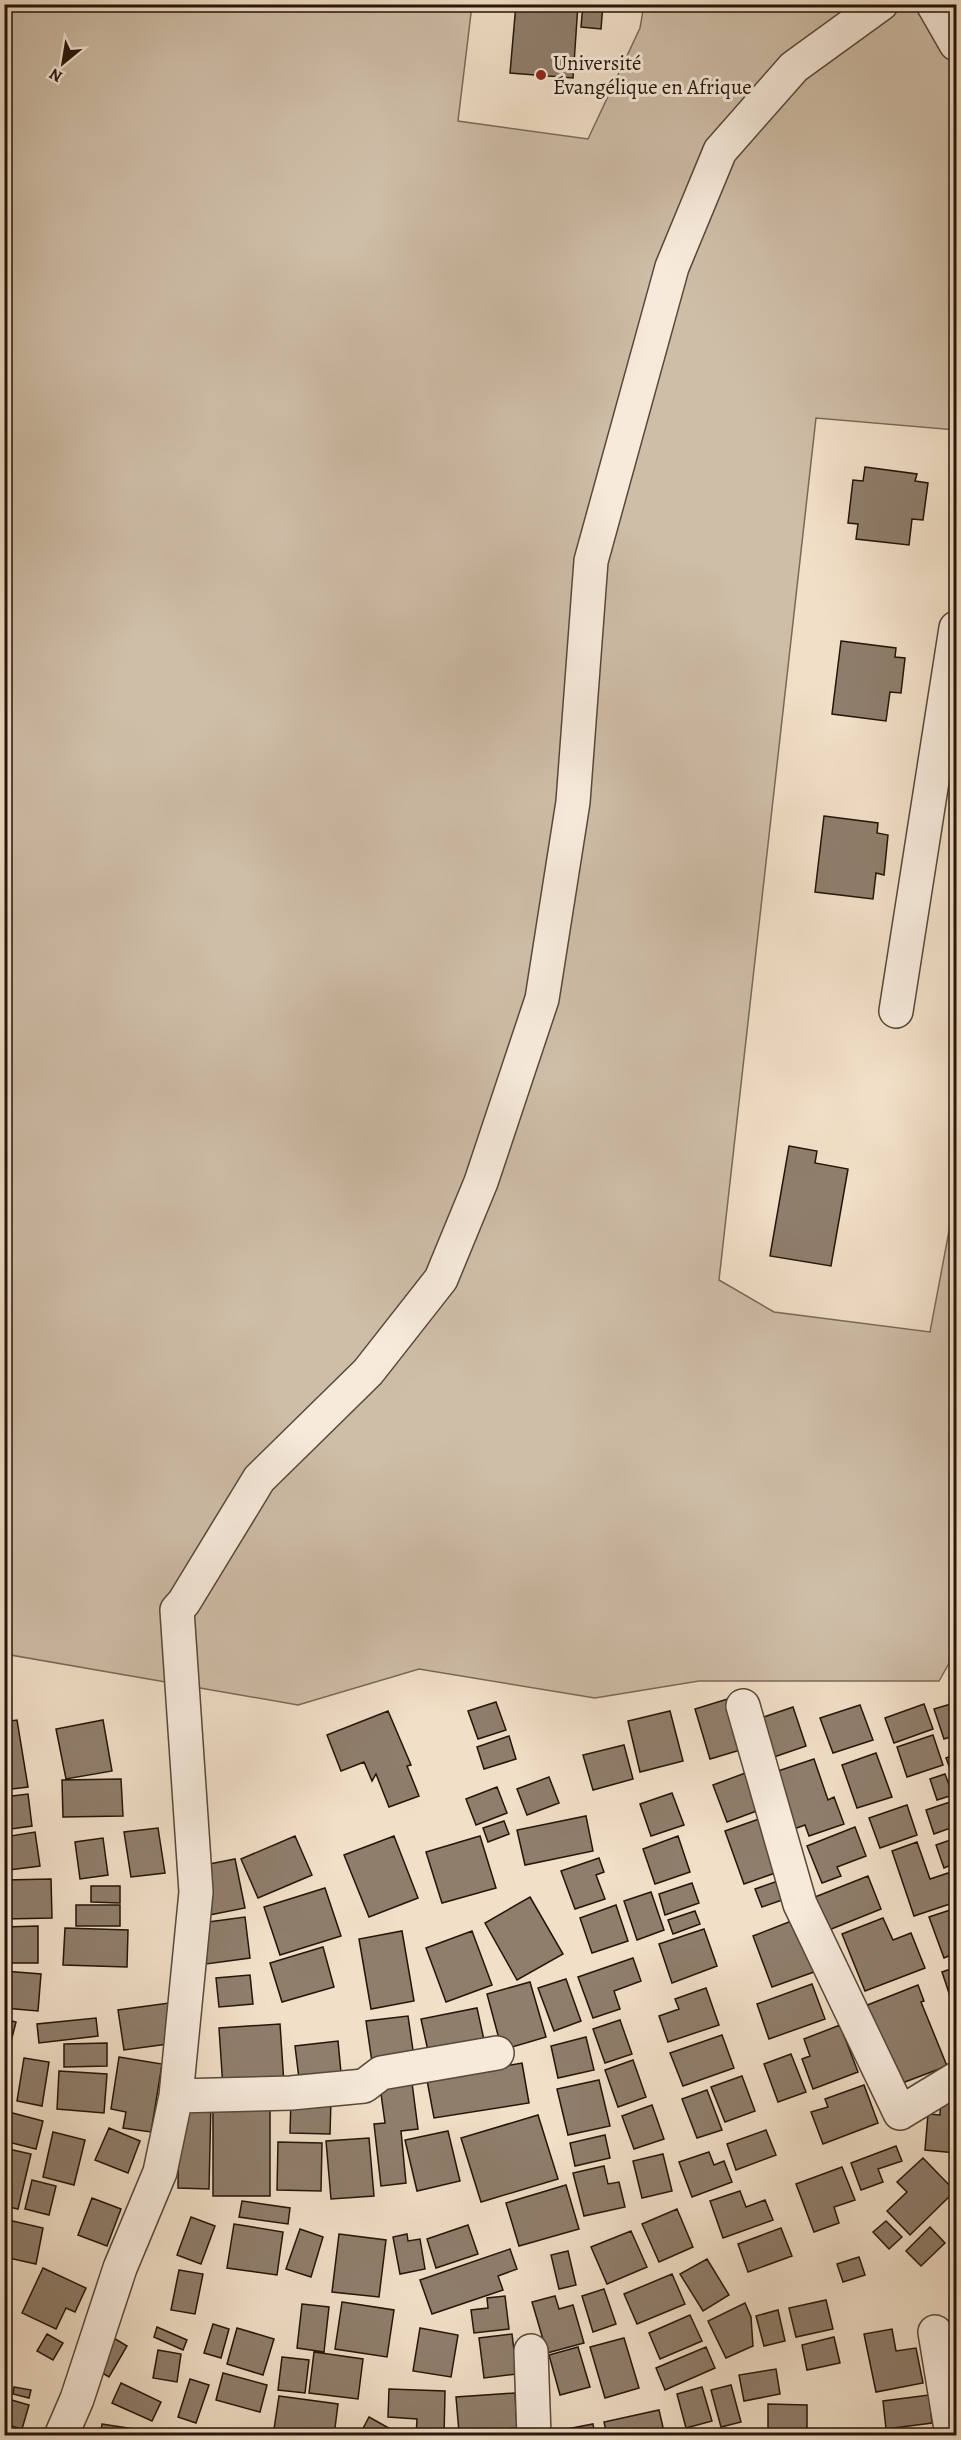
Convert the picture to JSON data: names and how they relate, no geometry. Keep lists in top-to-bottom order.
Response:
{
  "places": ["Université Évangélique en Afrique"],
  "north": "bottom left"
}
